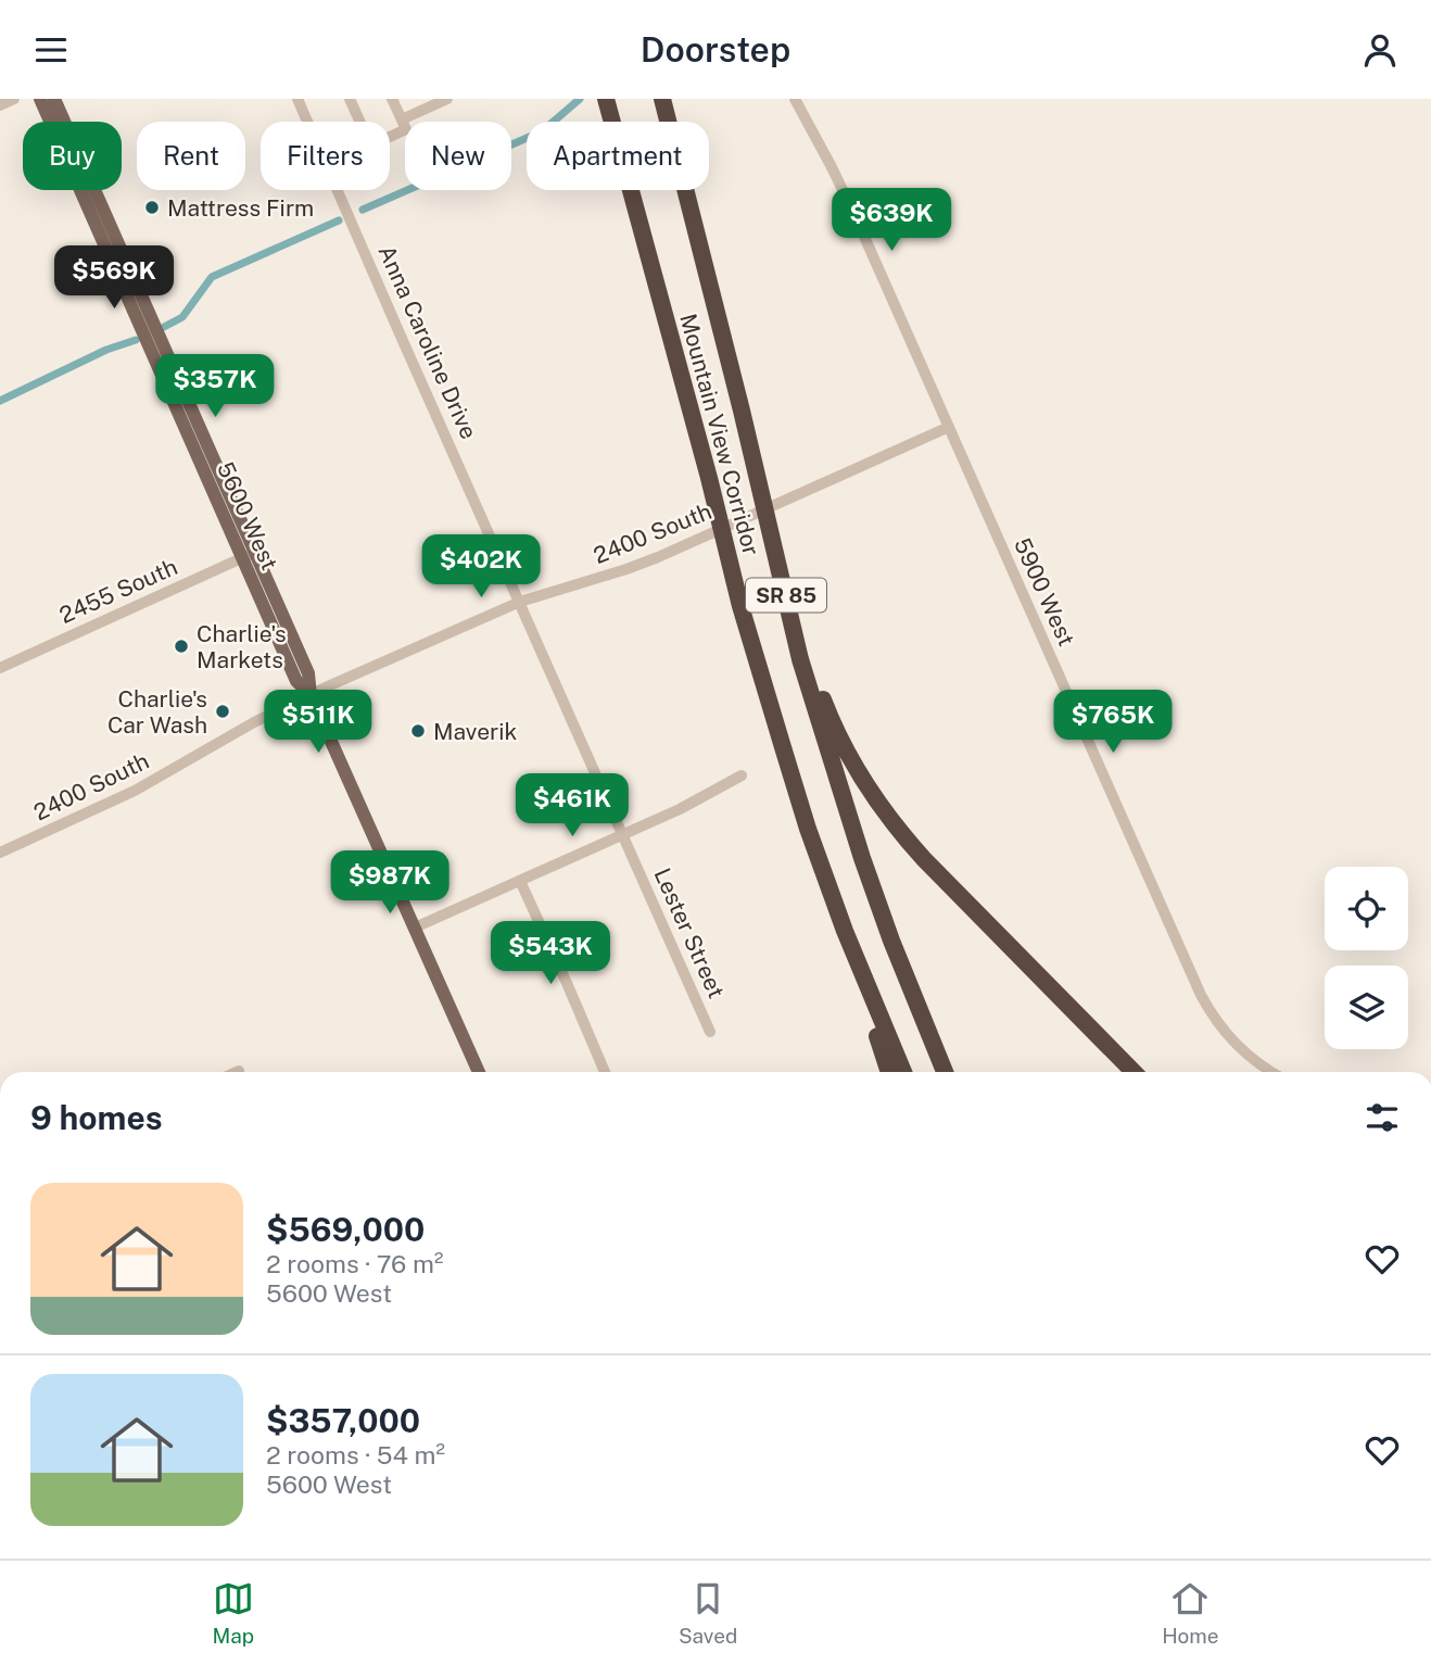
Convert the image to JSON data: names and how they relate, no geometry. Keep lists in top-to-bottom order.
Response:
{
  "streets": {
    "highway": ["Mountain View Corridor", "SR 85"],
    "main road": ["5600 West"],
    "street": [
      "Anna Caroline Drive",
      "2400 South",
      "2455 South",
      "5900 West",
      "Lester Street"
    ]
  },
  "crossings": [
    ["Anna Caroline Drive", "2400 South"],
    ["Anna Caroline Drive", "Lester Street"],
    ["5600 West", "2400 South"],
    ["5600 West", "2455 South"],
    ["2400 South", "5900 West"],
    ["2400 South", "Lester Street"]
  ],
  "places": [
    "Mattress Firm",
    "Charlie's Markets",
    "Charlie's Car Wash",
    "Maverik"
  ],
  "page": {
    "header": "Doorstep",
    "chip": [
      "Buy",
      "Rent",
      "Filters",
      "New",
      "Apartment"
    ],
    "price": [
      "$639K",
      "$569K",
      "$357K",
      "$402K",
      "$511K",
      "$765K",
      "$461K",
      "$987K",
      "$543K"
    ],
    "heading": "9 homes",
    "list": [
      {
        "name": "$569,000",
        "note": "2 rooms · 76 m² · 5600 West"
      },
      {
        "name": "$357,000",
        "note": "2 rooms · 54 m² · 5600 West"
      }
    ],
    "tabs": ["Map", "Saved", "Home"]
  }
}
